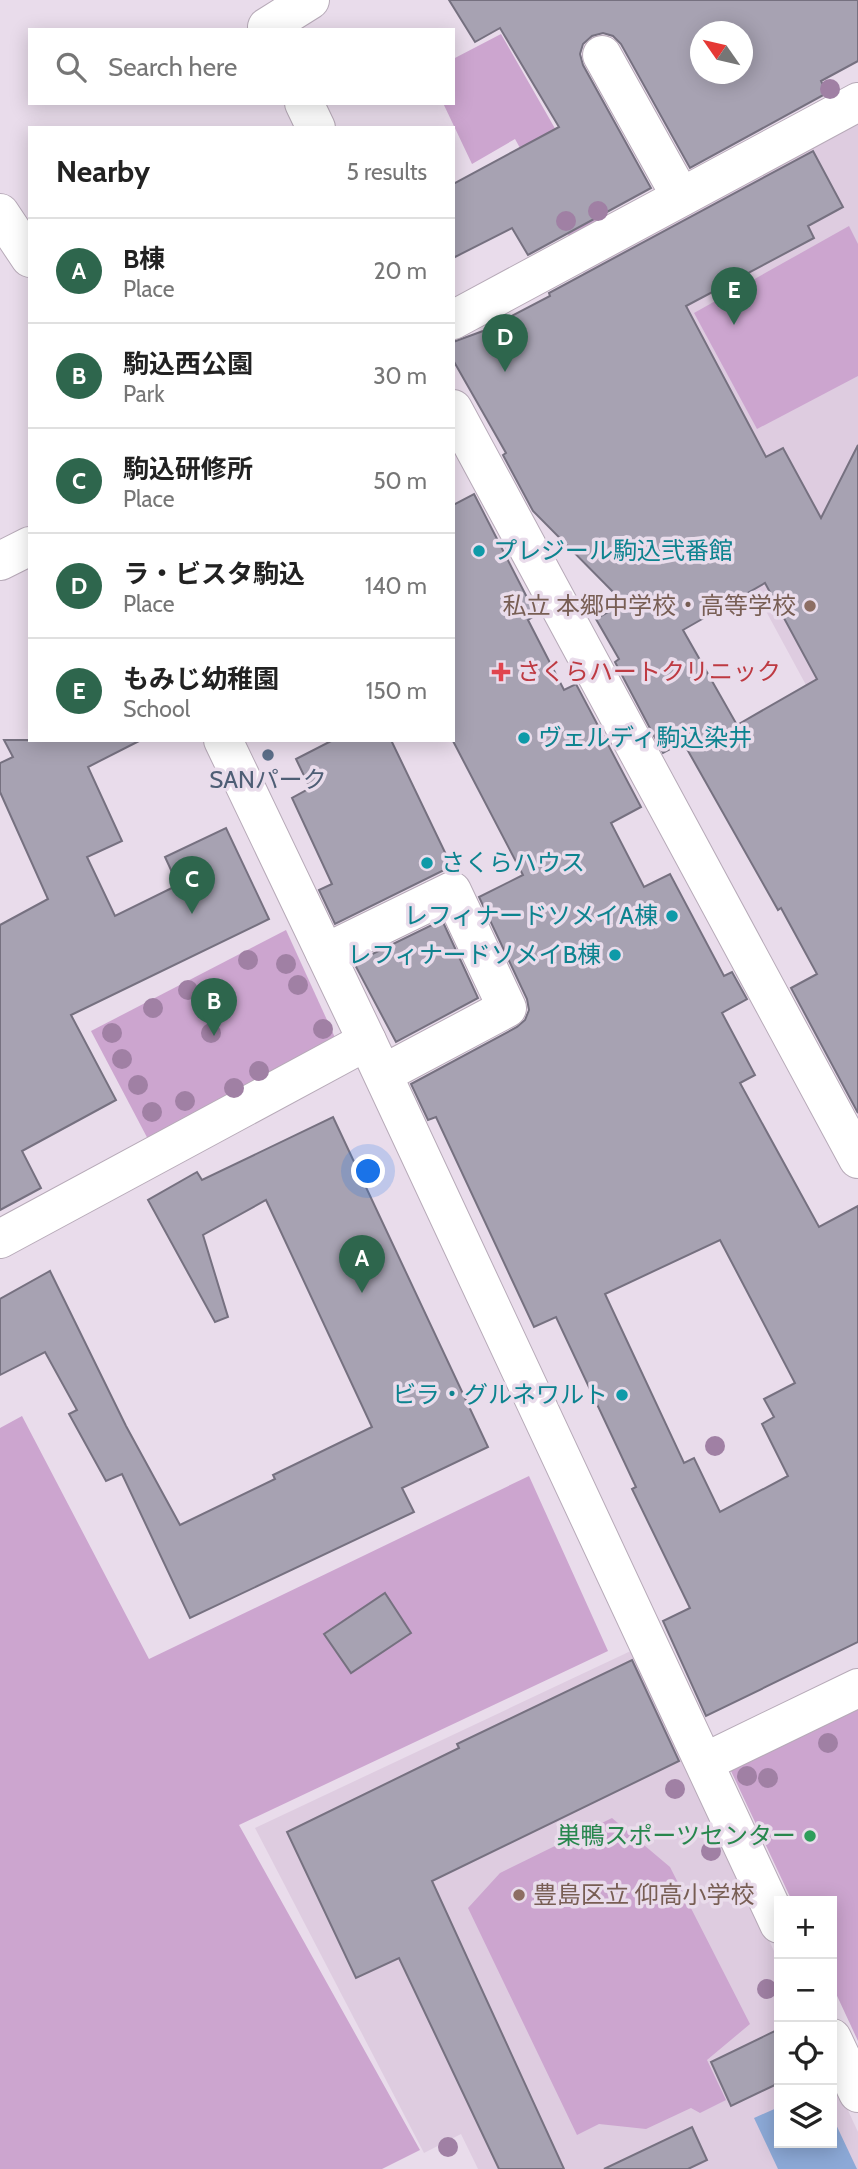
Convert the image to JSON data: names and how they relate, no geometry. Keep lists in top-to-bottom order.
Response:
{
  "places": {
    "other": [
      "プレジール駒込弐番館",
      "私立 本郷中学校・高等学校",
      "ヴェルディ駒込染井",
      "SANパーク",
      "さくらハウス",
      "レフィナードソメイA棟",
      "レフィナードソメイB棟",
      "ビラ・グルネワルト",
      "巣鴨スポーツセンター",
      "豊島区立 仰高小学校"
    ],
    "health": ["さくらハートクリニック"]
  },
  "north": "top left",
  "page": {
    "search": "Search here",
    "heading": ["Nearby", "5 results"],
    "list": [
      {
        "mark": "A",
        "name": "B棟",
        "note": "Place",
        "value": "20 m"
      },
      {
        "mark": "B",
        "name": "駒込西公園",
        "note": "Park",
        "value": "30 m"
      },
      {
        "mark": "C",
        "name": "駒込研修所",
        "note": "Place",
        "value": "50 m"
      },
      {
        "mark": "D",
        "name": "ラ・ビスタ駒込",
        "note": "Place",
        "value": "140 m"
      },
      {
        "mark": "E",
        "name": "もみじ幼稚園",
        "note": "School",
        "value": "150 m"
      }
    ],
    "pins": [
      "E",
      "D",
      "C",
      "B",
      "A"
    ],
    "map_buttons": ["+", "−"]
  }
}
